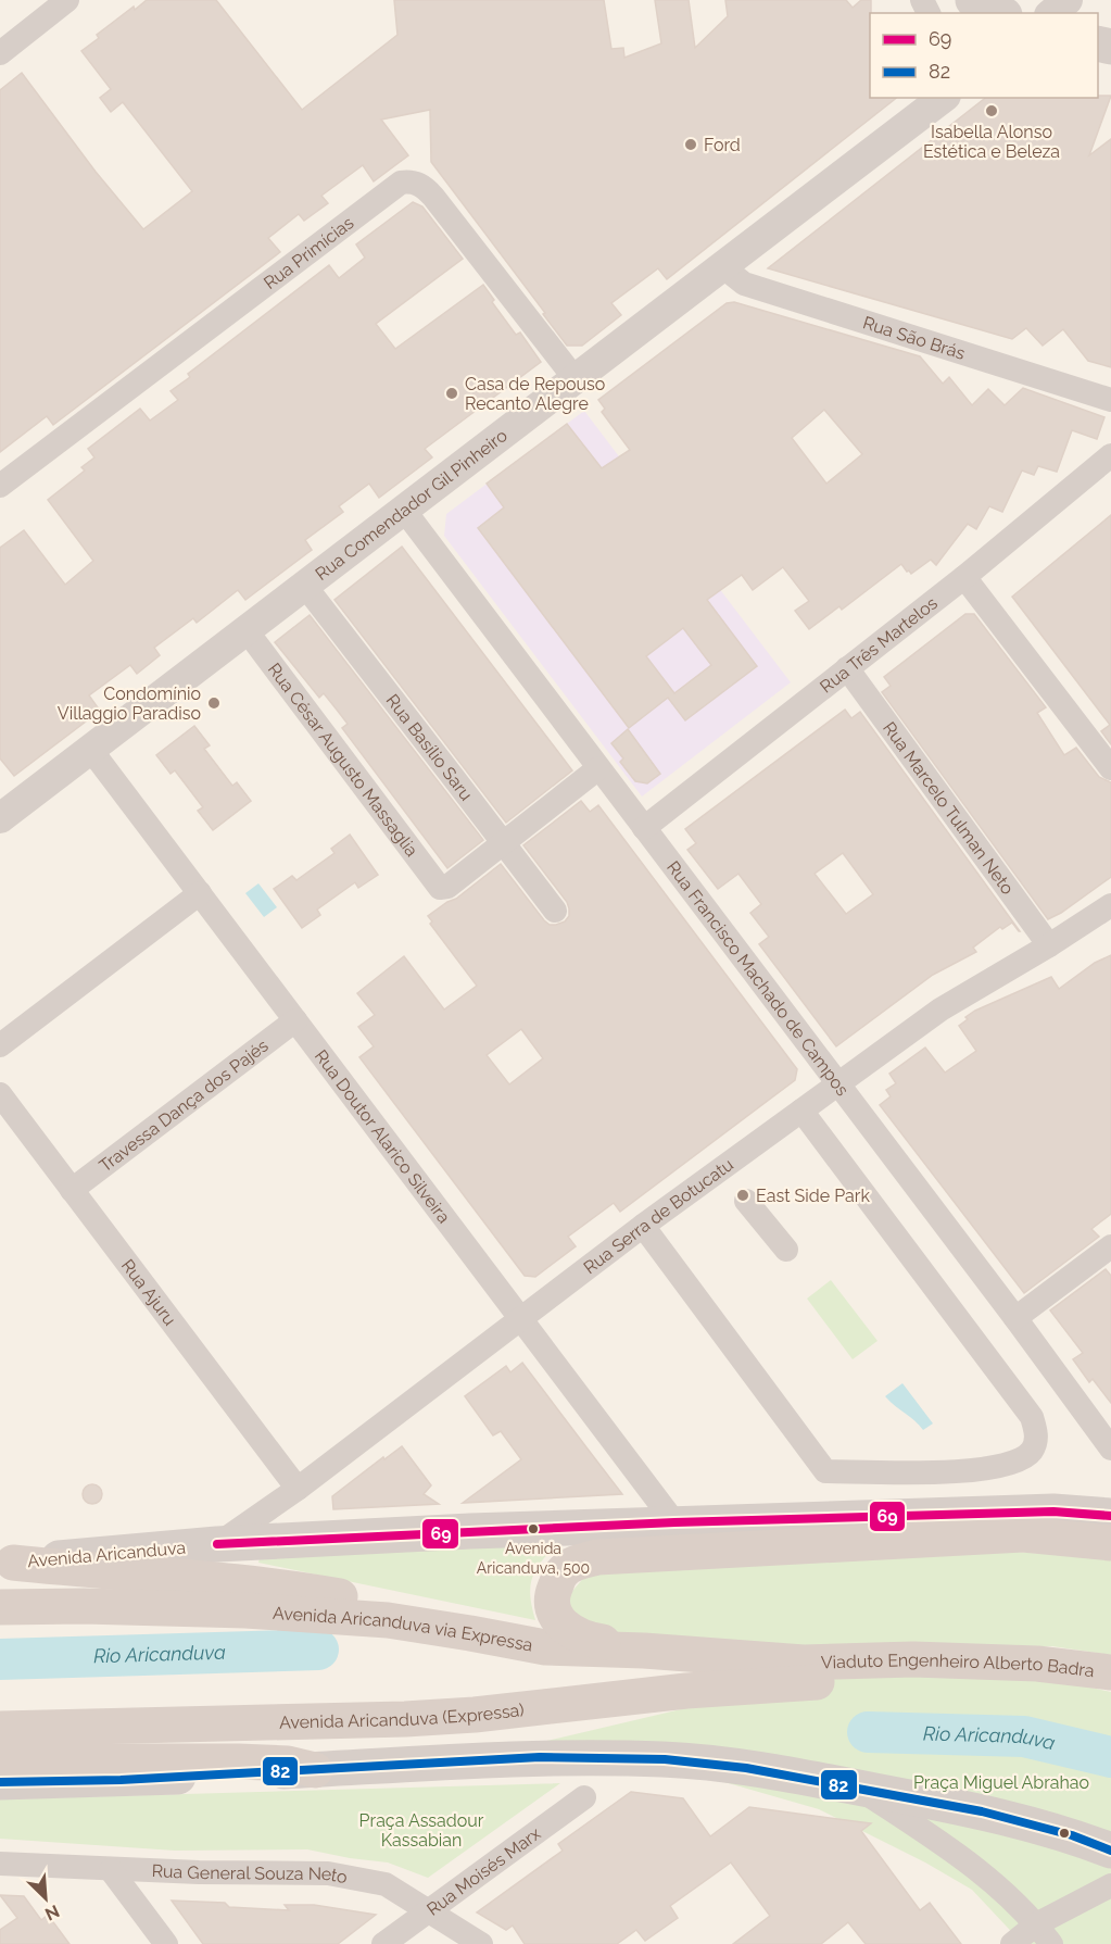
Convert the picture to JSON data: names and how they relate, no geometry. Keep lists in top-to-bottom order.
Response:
{
  "streets": {
    "highway": ["Avenida Aricanduva via Expressa", "Viaduto Engenheiro Alberto Badra", "Avenida Aricanduva (Expressa)"],
    "main road": ["Avenida Aricanduva"],
    "street": [
      "Rua Primícias",
      "Rua São Brás",
      "Rua Comendador Gil Pinheiro",
      "Rua Três Martelos",
      "Rua Basílio Saru",
      "Rua César Augusto Massaglia",
      "Rua Marcelo Tulman Neto",
      "Rua Francisco Machado de Campos",
      "Travessa Dança dos Pajés",
      "Rua Doutor Alarico Silveira",
      "Rua Serra de Botucatu",
      "Rua Ajuru",
      "Rua Moisés Marx",
      "Rua General Souza Neto"
    ]
  },
  "crossings": [
    ["Rua Primícias", "Rua Comendador Gil Pinheiro"],
    ["Rua São Brás", "Rua Comendador Gil Pinheiro"],
    ["Rua Comendador Gil Pinheiro", "Rua Basílio Saru"],
    ["Rua Comendador Gil Pinheiro", "Rua César Augusto Massaglia"],
    ["Rua Comendador Gil Pinheiro", "Rua Francisco Machado de Campos"],
    ["Rua Comendador Gil Pinheiro", "Rua Doutor Alarico Silveira"],
    ["Rua Três Martelos", "Rua Marcelo Tulman Neto"],
    ["Rua Três Martelos", "Rua Francisco Machado de Campos"],
    ["Rua Basílio Saru", "Rua César Augusto Massaglia"],
    ["Rua Marcelo Tulman Neto", "Rua Serra de Botucatu"],
    ["Rua Francisco Machado de Campos", "Rua Serra de Botucatu"],
    ["Travessa Dança dos Pajés", "Rua Doutor Alarico Silveira"],
    ["Travessa Dança dos Pajés", "Rua Ajuru"],
    ["Rua Doutor Alarico Silveira", "Rua Serra de Botucatu"],
    ["Rua Doutor Alarico Silveira", "Avenida Aricanduva"],
    ["Rua Serra de Botucatu", "Rua Ajuru"],
    ["Rua Serra de Botucatu", "Avenida Aricanduva"],
    ["Avenida Aricanduva via Expressa", "Viaduto Engenheiro Alberto Badra"],
    ["Avenida Aricanduva via Expressa", "Avenida Aricanduva (Expressa)"],
    ["Viaduto Engenheiro Alberto Badra", "Avenida Aricanduva (Expressa)"],
    ["Rua Moisés Marx", "Rua General Souza Neto"]
  ],
  "water": ["Rio Aricanduva"],
  "parks": ["Praça Miguel Abrahao", "Praça Assadour Kassabian"],
  "places": [
    "Isabella Alonso Estética e Beleza",
    "Ford",
    "Casa de Repouso Recanto Alegre",
    "Condomínio Villaggio Paradiso",
    "East Side Park",
    "Avenida Aricanduva, 500"
  ],
  "lines": ["transit line 69", "transit line 82"],
  "legend": ["69", "82"],
  "north": "bottom right"
}
